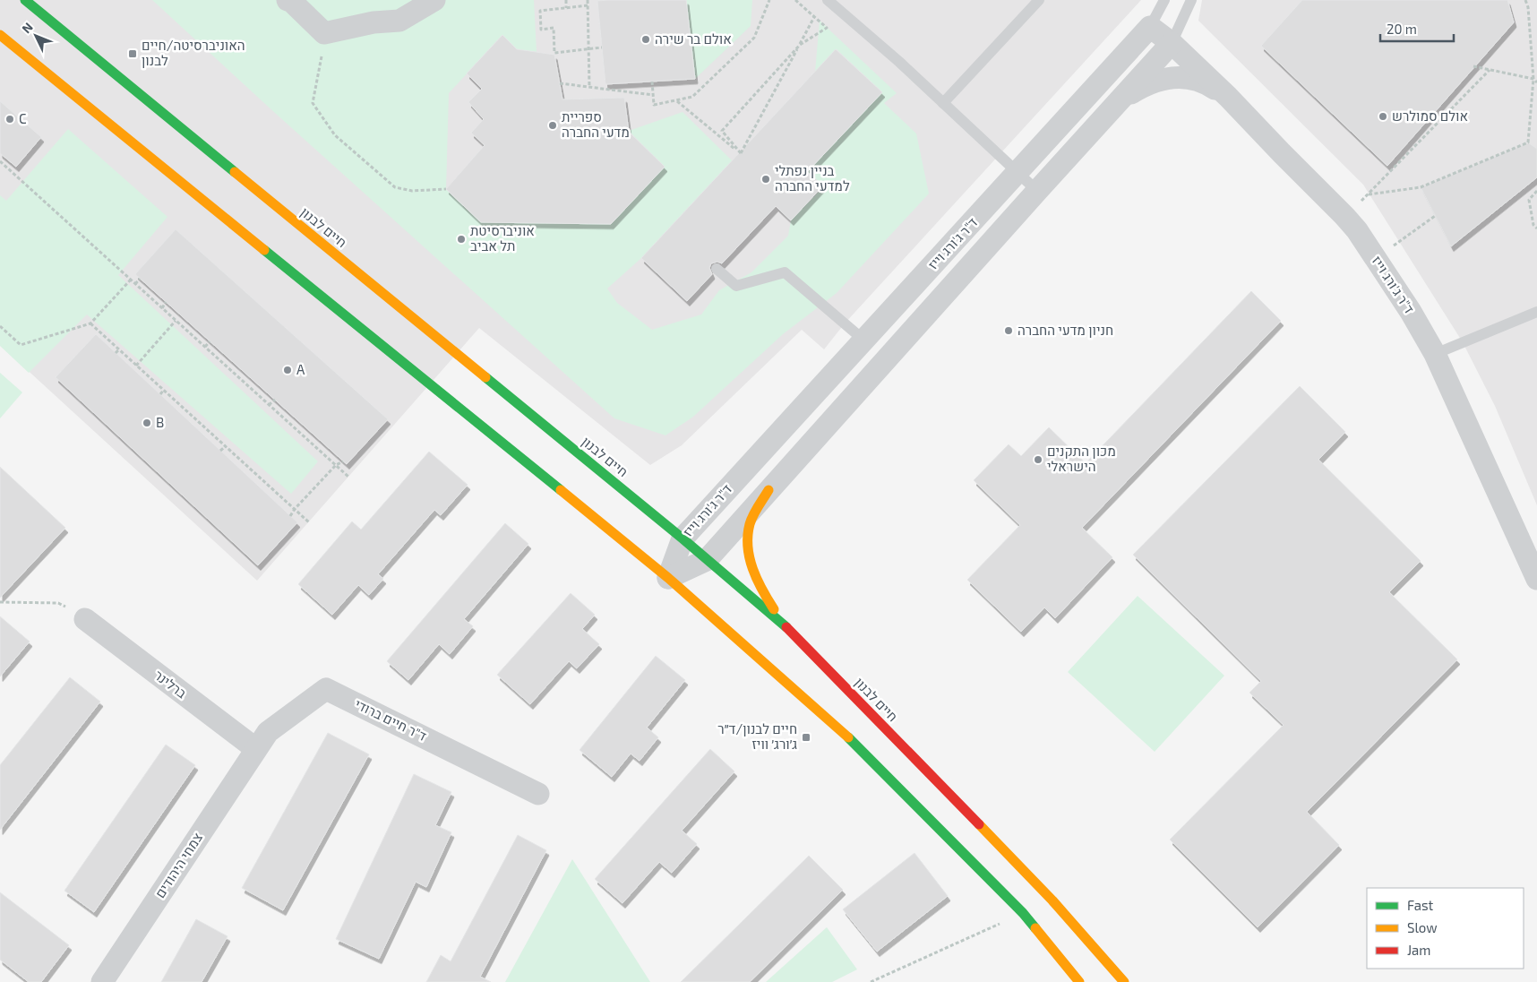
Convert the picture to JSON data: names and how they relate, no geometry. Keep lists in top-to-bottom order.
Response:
{
  "streets": {
    "main road": ["חיים לבנון"],
    "street": [
      "ד\"ר ג'ורג וייז",
      "ברלינר",
      "ד\"ר חיים ברודי",
      "צמחי היהודים"
    ]
  },
  "crossings": [
    ["חיים לבנון", "ד\"ר ג'ורג וייז"],
    ["ברלינר", "ד\"ר חיים ברודי"],
    ["ברלינר", "צמחי היהודים"],
    ["ד\"ר חיים ברודי", "צמחי היהודים"]
  ],
  "places": {
    "other": [
      "אולם בר שירה",
      "אולם סמולרש",
      "C",
      "ספריית מדעי החברה",
      "בניין נפתלי למדעי החברה",
      "אוניברסיטת תל אביב",
      "חניון מדעי החברה",
      "A",
      "B",
      "מכון התקנים הישראלי"
    ],
    "transit": ["האוניברסיטה/חיים לבנון", "חיים לבנון/ד״ר ג׳ורג׳ וויז"]
  },
  "legend": ["Fast", "Slow", "Jam"],
  "scale_bar": "20 m",
  "north": "top left"
}
